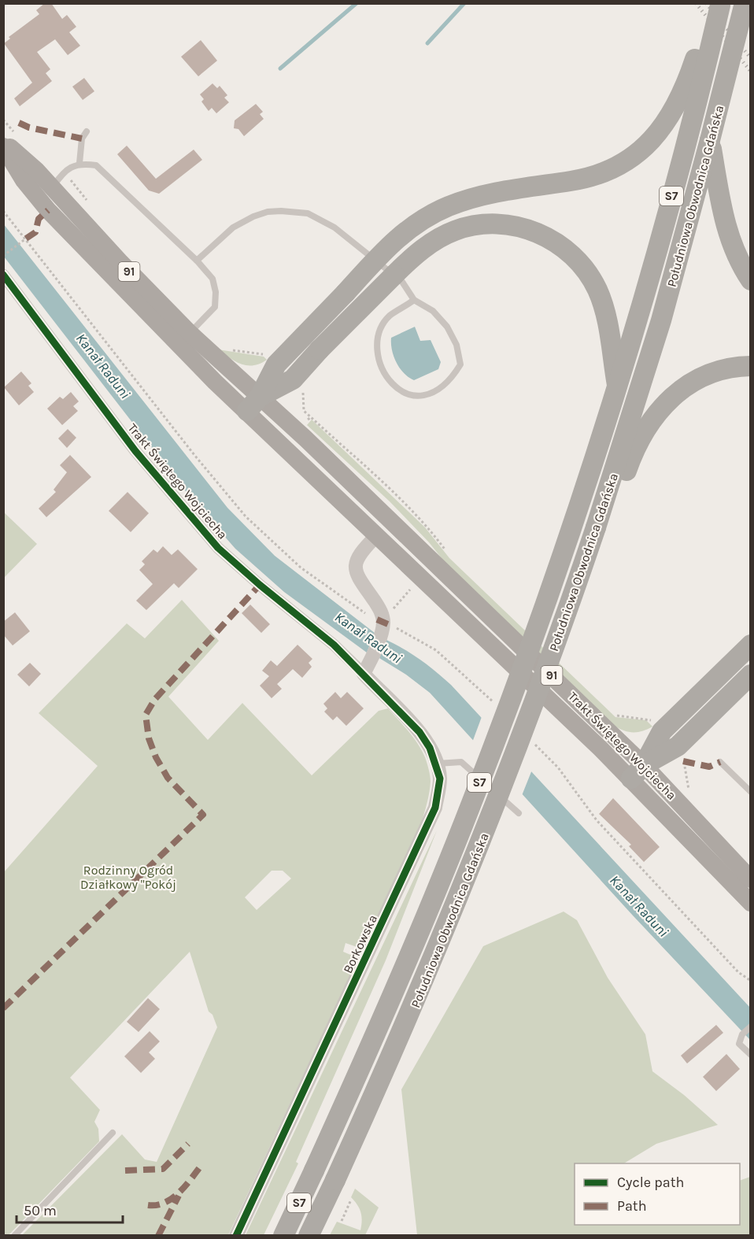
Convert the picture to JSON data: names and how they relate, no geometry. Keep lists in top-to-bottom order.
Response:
{
  "streets": {
    "highway": ["S7", "Południowa Obwodnica Gdańska"],
    "main road": ["91", "Trakt Świętego Wojciecha"],
    "street": ["Borkowska"]
  },
  "crossings": [
    ["Trakt Świętego Wojciecha", "Borkowska"]
  ],
  "water": ["Kanał Raduni"],
  "parks": ["Rodzinny Ogród Działkowy \"Pokój"],
  "legend": ["Cycle path", "Path"],
  "scale_bar": "50 m"
}
